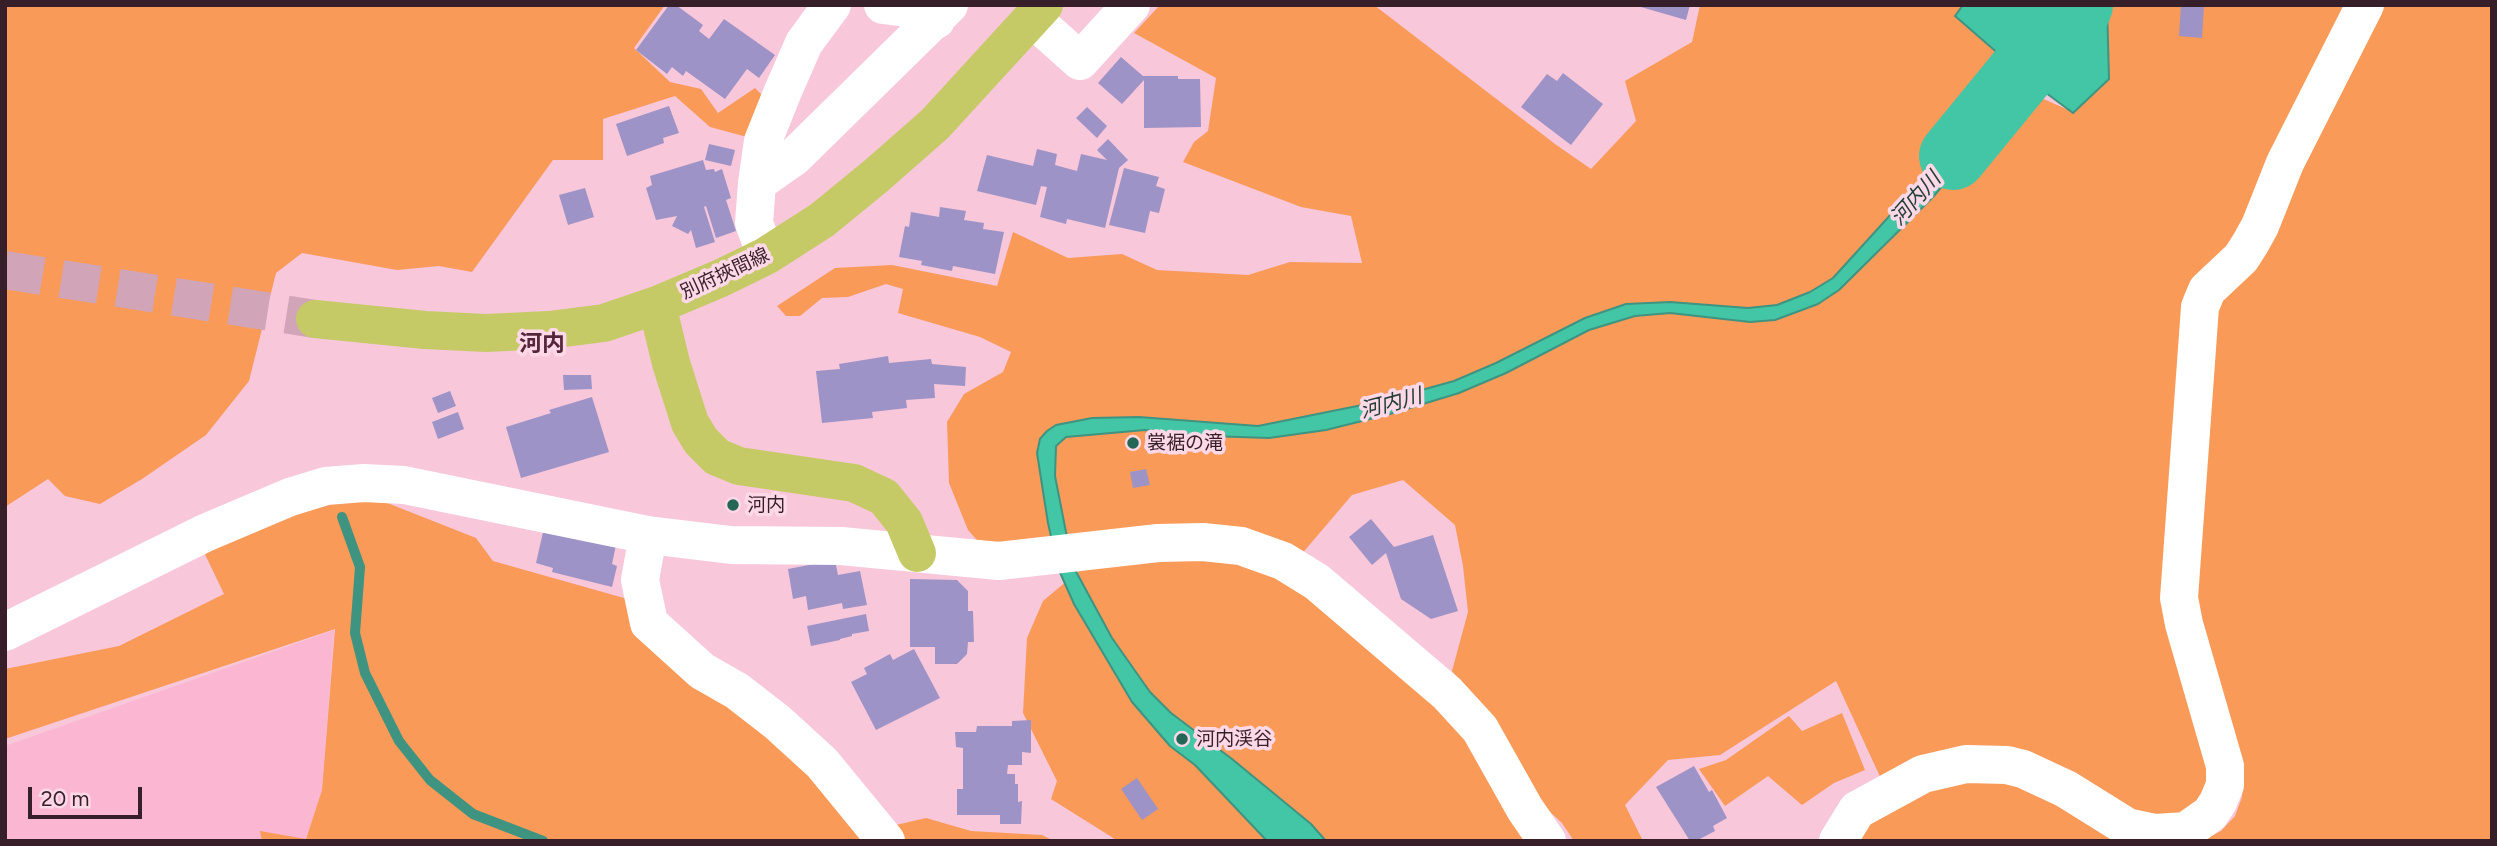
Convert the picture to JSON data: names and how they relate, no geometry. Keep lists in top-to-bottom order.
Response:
{
  "streets": {
    "main road": ["別府挾間線"]
  },
  "districts": ["河内"],
  "water": ["河内川"],
  "places": ["裳裾の滝", "河内", "河内渓谷"],
  "scale_bar": "20 m"
}
